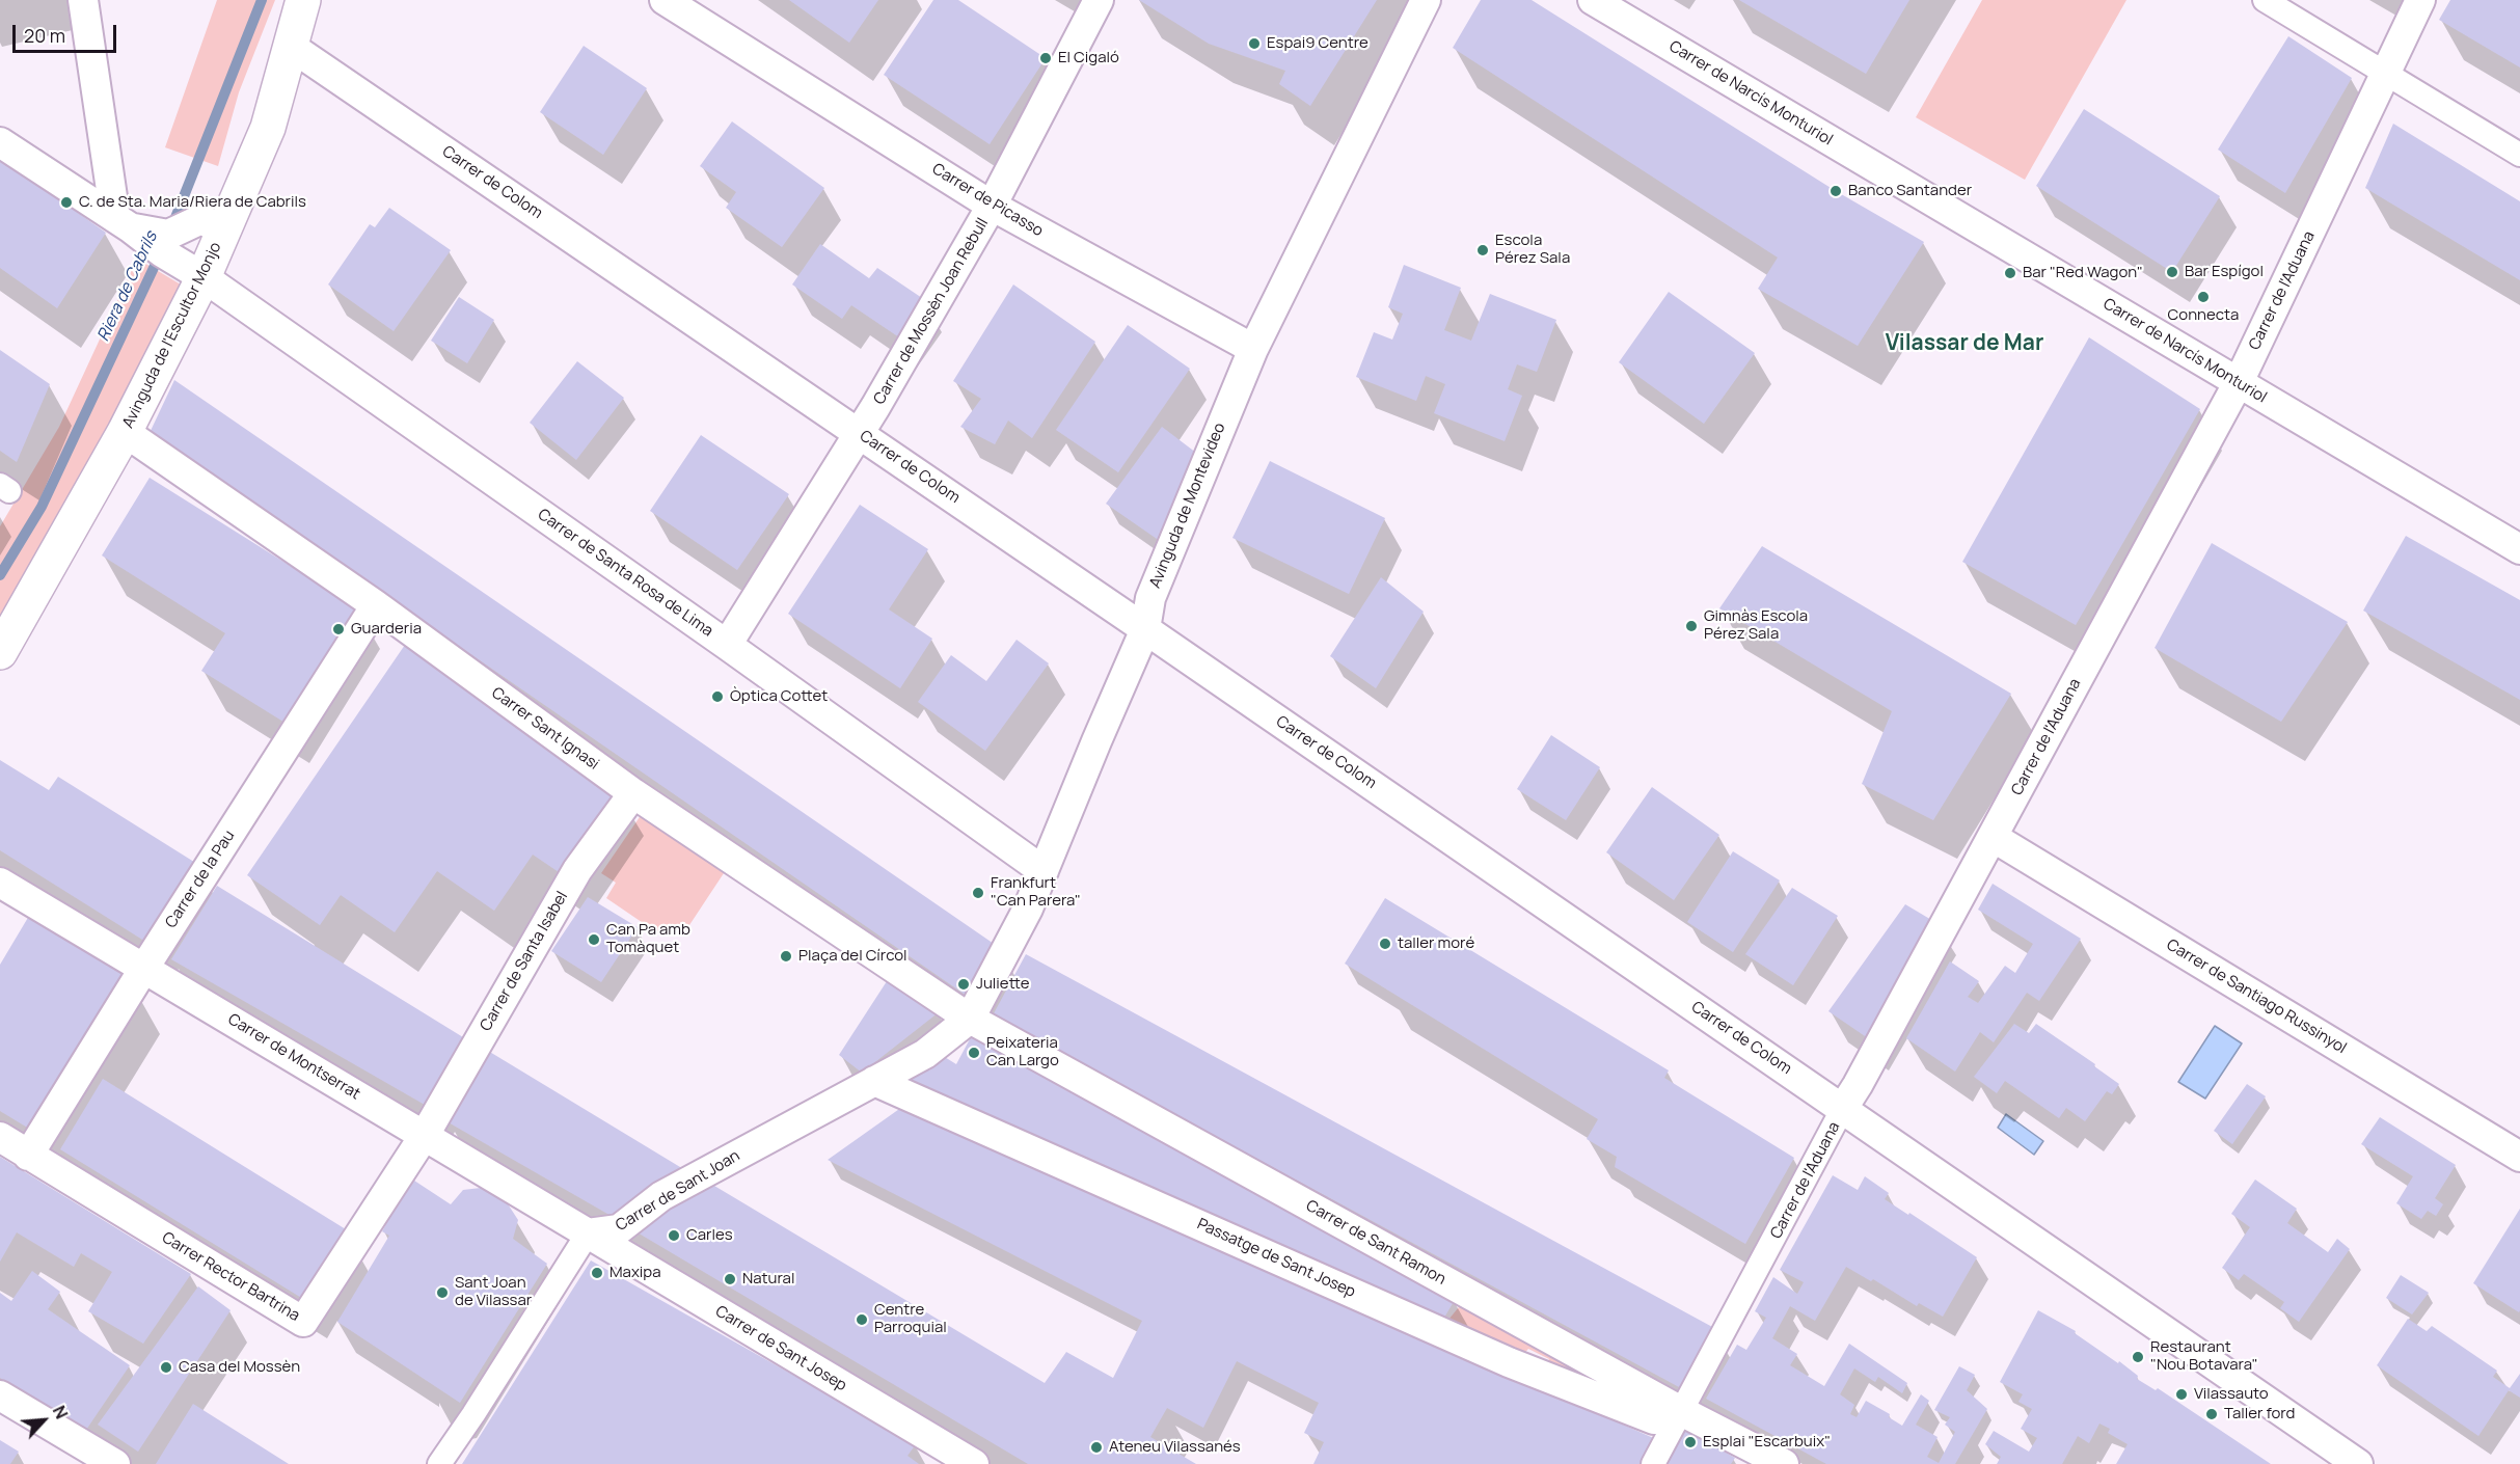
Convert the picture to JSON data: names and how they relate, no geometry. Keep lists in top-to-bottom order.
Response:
{
  "streets": {
    "street": [
      "Carrer de Narcís Monturiol",
      "Carrer de Colom",
      "Carrer de Picasso",
      "Carrer de l'Aduana",
      "Carrer de Mossèn Joan Rebull",
      "Avinguda de l'Escultor Monjo",
      "Avinguda de Montevideo",
      "Carrer de Santa Rosa de Lima",
      "Carrer Sant Ignasi",
      "Carrer de la Pau",
      "Carrer de Santa Isabel",
      "Carrer de Santiago Russinyol",
      "Carrer de Montserrat",
      "Carrer de Sant Joan",
      "Carrer de Sant Ramon",
      "Passatge de Sant Josep",
      "Carrer Rector Bartrina",
      "Carrer de Sant Josep"
    ]
  },
  "crossings": [
    ["Carrer de Narcís Monturiol", "Carrer de l'Aduana"],
    ["Carrer de Colom", "Carrer de l'Aduana"],
    ["Carrer de Colom", "Carrer de Mossèn Joan Rebull"],
    ["Carrer de Colom", "Avinguda de l'Escultor Monjo"],
    ["Carrer de Colom", "Avinguda de Montevideo"],
    ["Carrer de Picasso", "Carrer de Mossèn Joan Rebull"],
    ["Carrer de Picasso", "Avinguda de Montevideo"],
    ["Carrer de l'Aduana", "Carrer de Santiago Russinyol"],
    ["Carrer de l'Aduana", "Carrer de Sant Ramon"],
    ["Carrer de l'Aduana", "Passatge de Sant Josep"],
    ["Carrer de Mossèn Joan Rebull", "Carrer de Santa Rosa de Lima"],
    ["Avinguda de l'Escultor Monjo", "Carrer de Santa Rosa de Lima"],
    ["Avinguda de l'Escultor Monjo", "Carrer Sant Ignasi"],
    ["Avinguda de Montevideo", "Carrer de Santa Rosa de Lima"],
    ["Avinguda de Montevideo", "Carrer Sant Ignasi"],
    ["Avinguda de Montevideo", "Carrer de Sant Joan"],
    ["Avinguda de Montevideo", "Carrer de Sant Ramon"],
    ["Carrer Sant Ignasi", "Carrer de la Pau"],
    ["Carrer Sant Ignasi", "Carrer de Santa Isabel"],
    ["Carrer Sant Ignasi", "Carrer de Sant Joan"],
    ["Carrer Sant Ignasi", "Carrer de Sant Ramon"],
    ["Carrer de la Pau", "Carrer de Montserrat"],
    ["Carrer de la Pau", "Carrer Rector Bartrina"],
    ["Carrer de Santa Isabel", "Carrer de Montserrat"],
    ["Carrer de Santa Isabel", "Carrer Rector Bartrina"],
    ["Carrer de Montserrat", "Carrer de Sant Joan"],
    ["Carrer de Montserrat", "Carrer Rector Bartrina"],
    ["Carrer de Montserrat", "Carrer de Sant Josep"],
    ["Carrer de Sant Joan", "Carrer de Sant Ramon"],
    ["Carrer de Sant Joan", "Passatge de Sant Josep"],
    ["Carrer de Sant Joan", "Carrer de Sant Josep"],
    ["Carrer de Sant Ramon", "Passatge de Sant Josep"]
  ],
  "districts": ["Vilassar de Mar"],
  "water": ["Riera de Cabrils"],
  "places": [
    "Espai9 Centre",
    "El Cigaló",
    "Banco Santander",
    "C. de Sta. Maria/Riera de Cabrils",
    "Escola Pérez Sala",
    "Bar Espígol",
    "Bar \"Red Wagon\"",
    "Connecta",
    "Gimnàs Escola Pérez Sala",
    "Guarderia",
    "Òptica Cottet",
    "Frankfurt \"Can Parera\"",
    "Can Pa amb Tomàquet",
    "taller moré",
    "Plaça del Círcol",
    "Juliette",
    "Peixateria Can Largo",
    "Carles",
    "Maxipa",
    "Natural",
    "Sant Joan de Vilassar",
    "Centre Parroquial",
    "Restaurant \"Nou Botavara\"",
    "Casa del Mossèn",
    "Vilassauto",
    "Taller ford",
    "Esplai \"Escarbuix\"",
    "Ateneu Vilassanés"
  ],
  "scale_bar": "20 m",
  "north": "top right"
}
